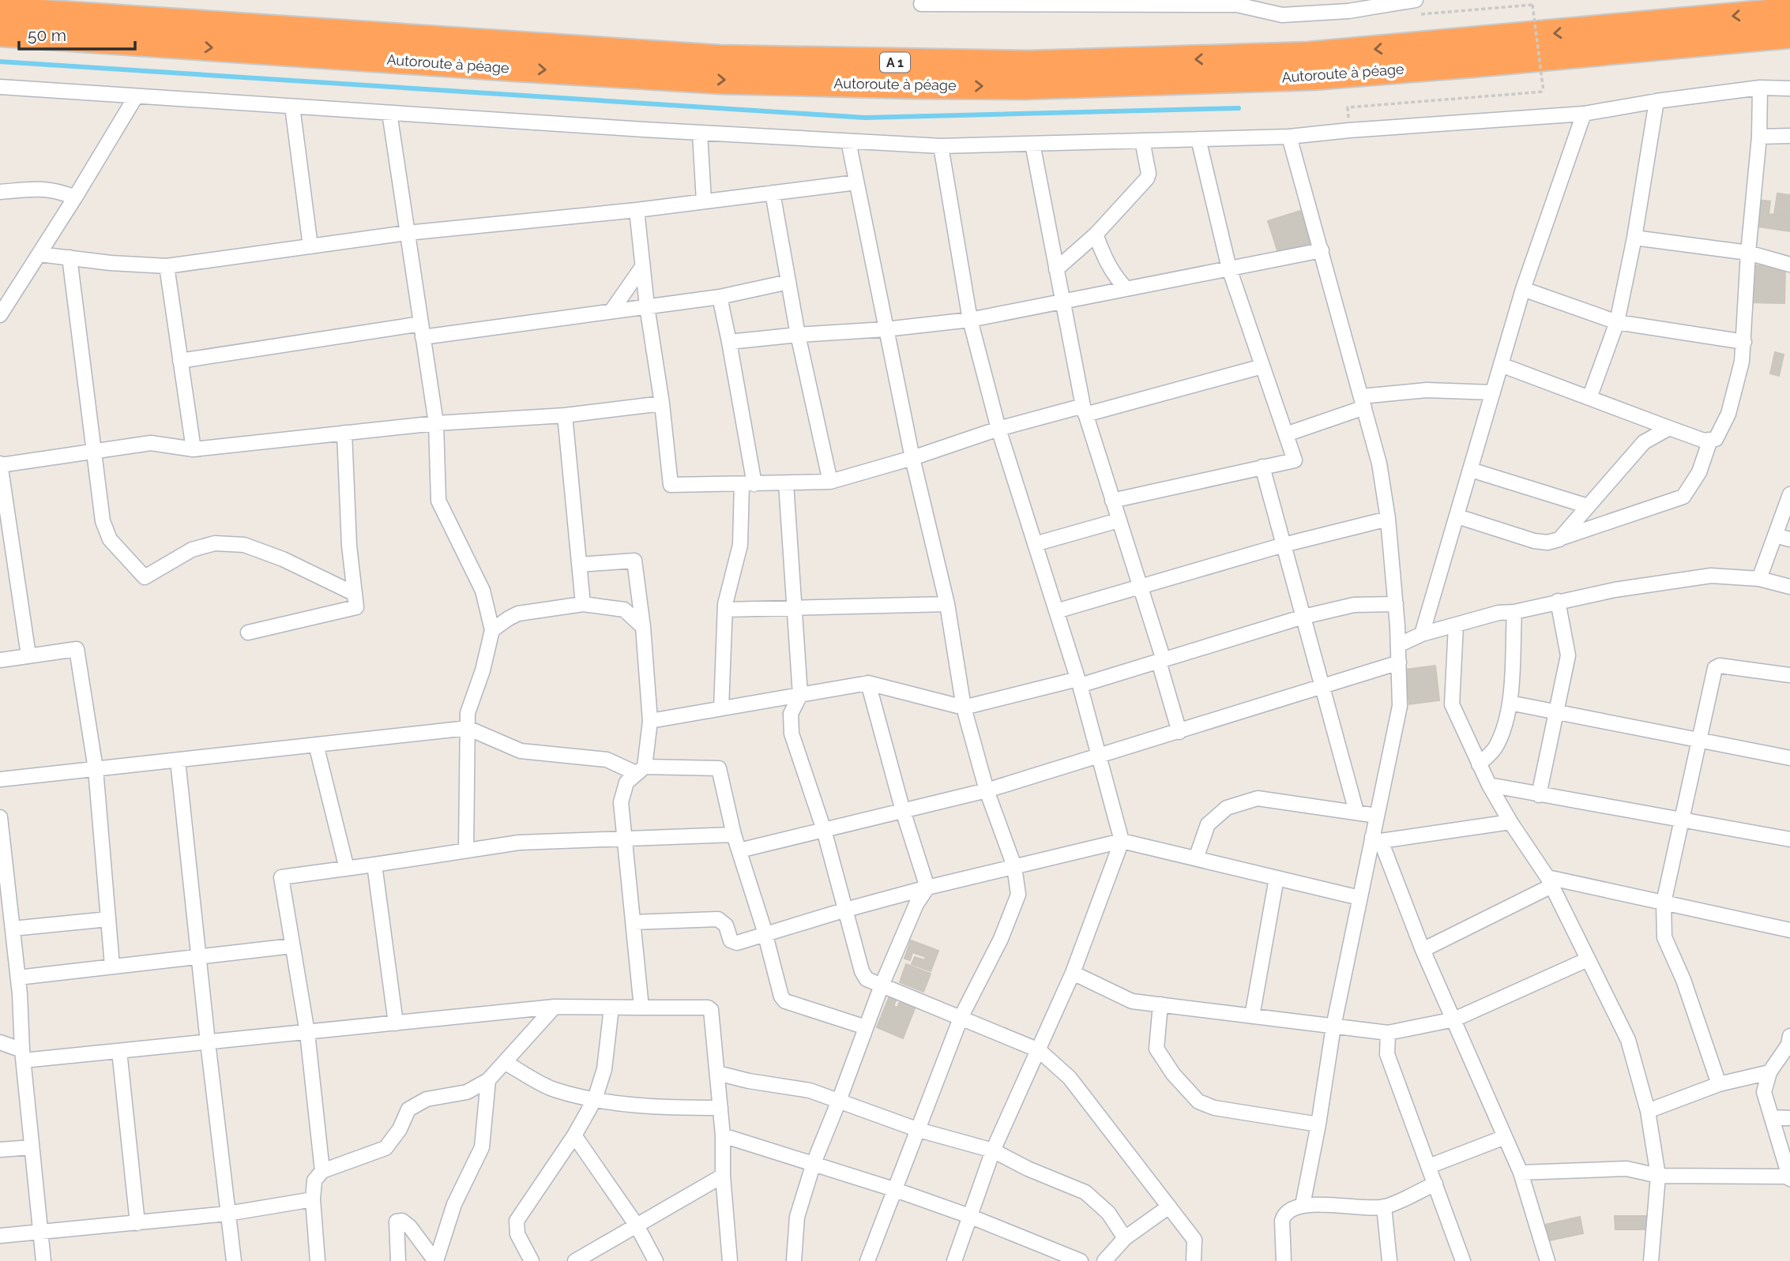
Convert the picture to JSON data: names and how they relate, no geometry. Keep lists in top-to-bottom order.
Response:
{
  "streets": {
    "highway": ["A 1", "Autoroute à péage"]
  },
  "scale_bar": "50 m"
}
